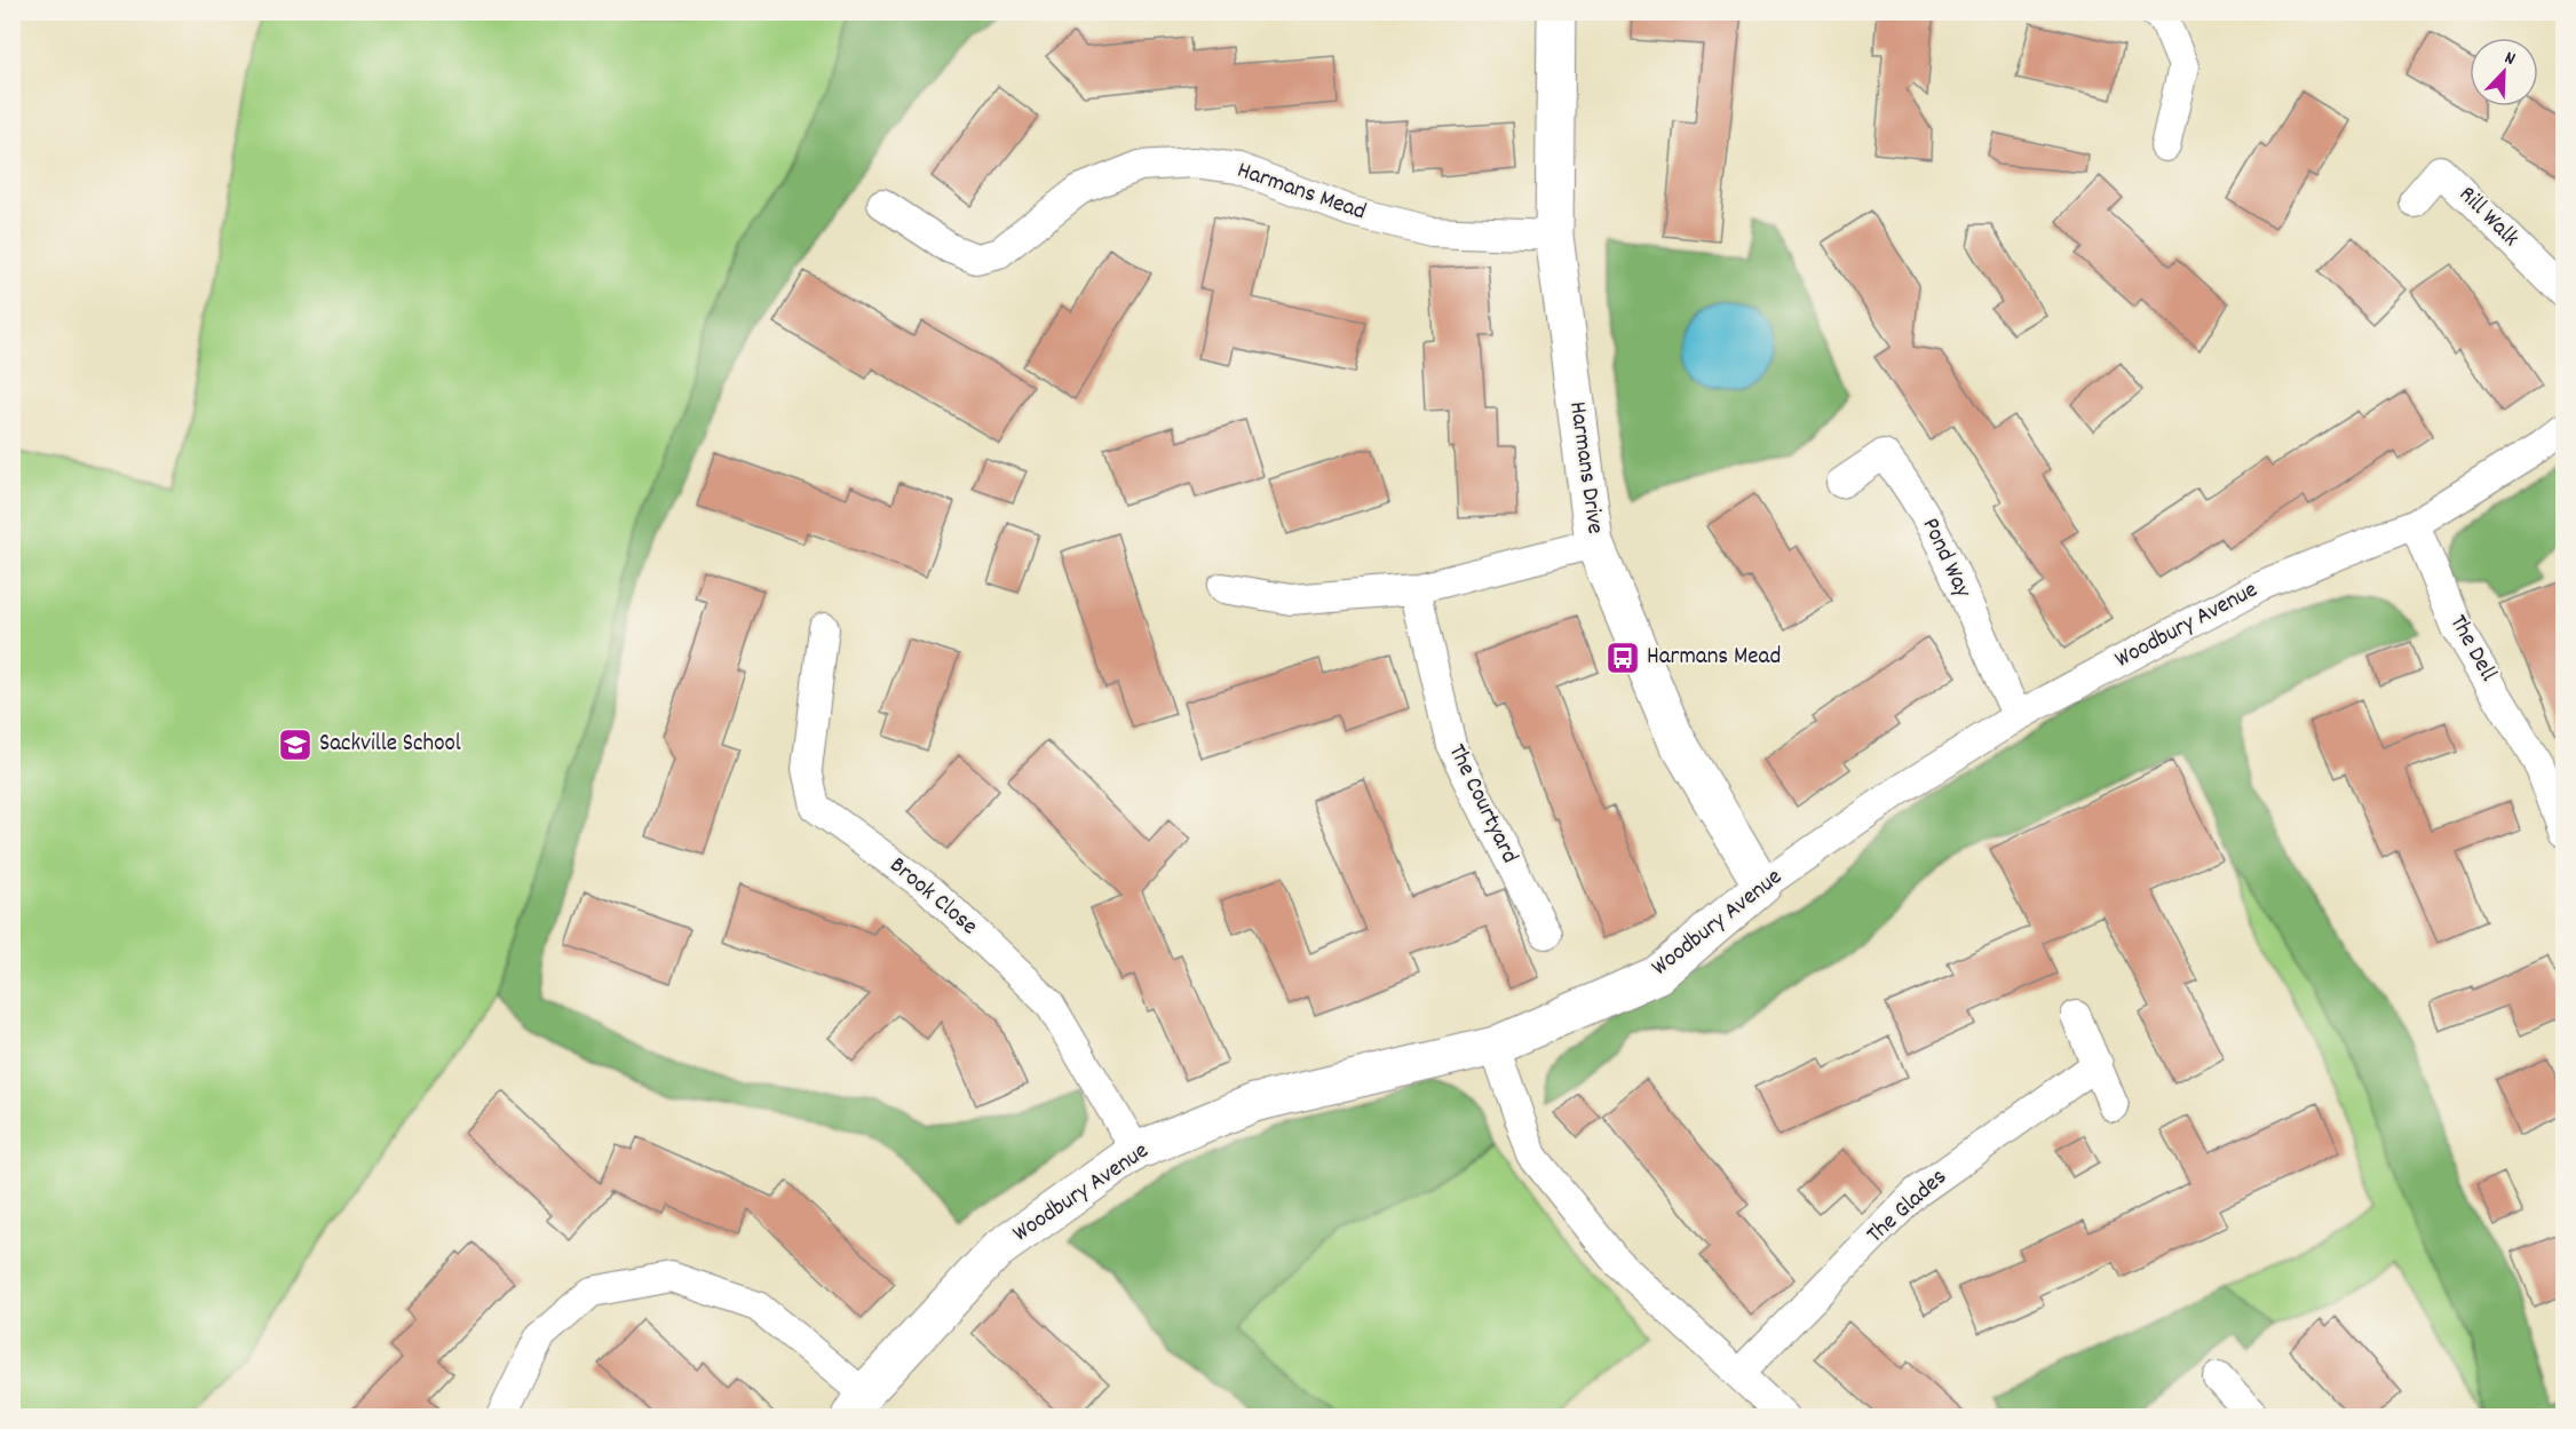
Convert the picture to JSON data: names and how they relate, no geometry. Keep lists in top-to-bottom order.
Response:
{
  "streets": {
    "street": [
      "Harmans Mead",
      "Rill Walk",
      "Harmans Drive",
      "Pond Way",
      "Woodbury Avenue",
      "The Dell",
      "The Courtyard",
      "Brook Close",
      "The Glades"
    ]
  },
  "crossings": [
    ["Harmans Mead", "Harmans Drive"],
    ["Harmans Drive", "Woodbury Avenue"],
    ["Pond Way", "Woodbury Avenue"],
    ["Woodbury Avenue", "The Dell"],
    ["Woodbury Avenue", "Brook Close"]
  ],
  "places": {
    "bus stop": ["Harmans Mead"],
    "school or university": ["Sackville School"]
  },
  "north": "top right"
}
